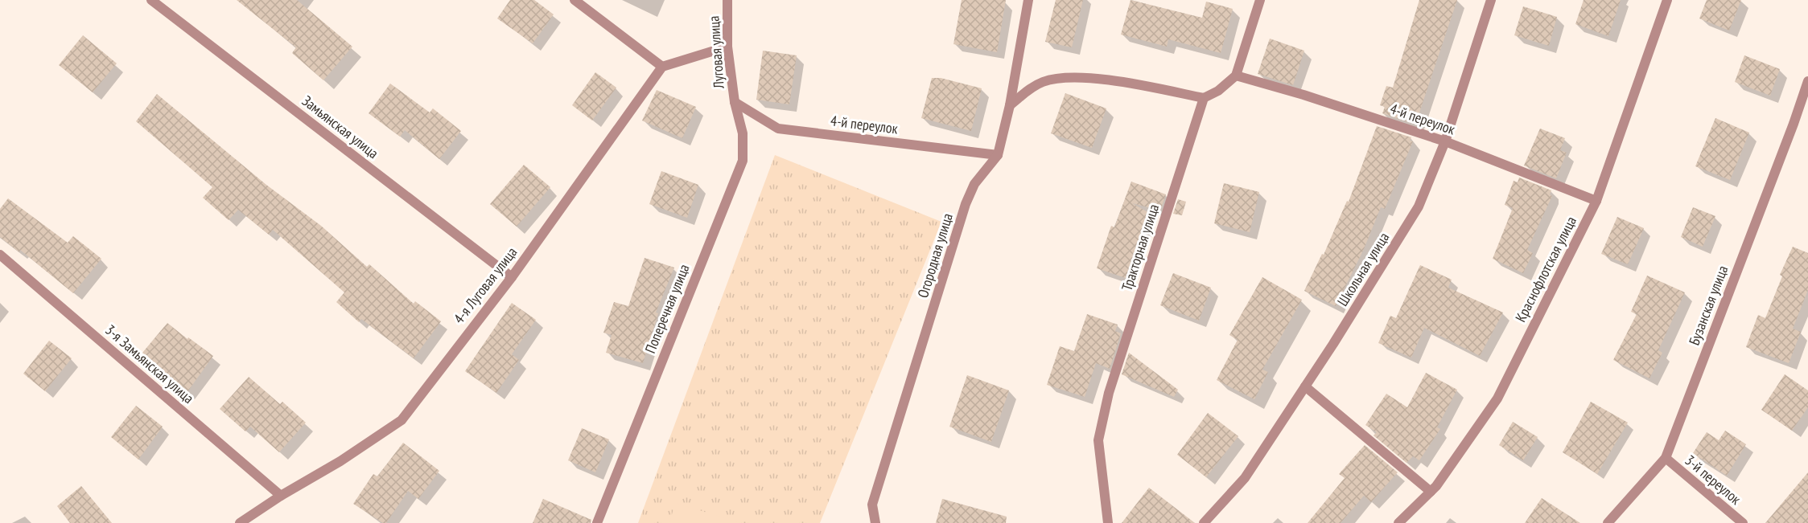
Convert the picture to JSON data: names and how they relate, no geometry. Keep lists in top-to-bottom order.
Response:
{
  "streets": {
    "street": [
      "Луговая улица",
      "4-й переулок",
      "Замьянская улица",
      "Тракторная улица",
      "Огородная улица",
      "Школьная улица",
      "Краснофлотская улица",
      "4-я Луговая улица",
      "Бузанская улица",
      "Поперечная улица",
      "3-я Замьянская улица",
      "3-й переулок"
    ]
  },
  "crossings": [
    ["Луговая улица", "4-й переулок"],
    ["Луговая улица", "Поперечная улица"],
    ["4-й переулок", "Огородная улица"],
    ["4-й переулок", "Школьная улица"],
    ["4-й переулок", "Краснофлотская улица"],
    ["4-й переулок", "Поперечная улица"],
    ["Замьянская улица", "4-я Луговая улица"],
    ["4-я Луговая улица", "3-я Замьянская улица"],
    ["Бузанская улица", "3-й переулок"]
  ]
}
